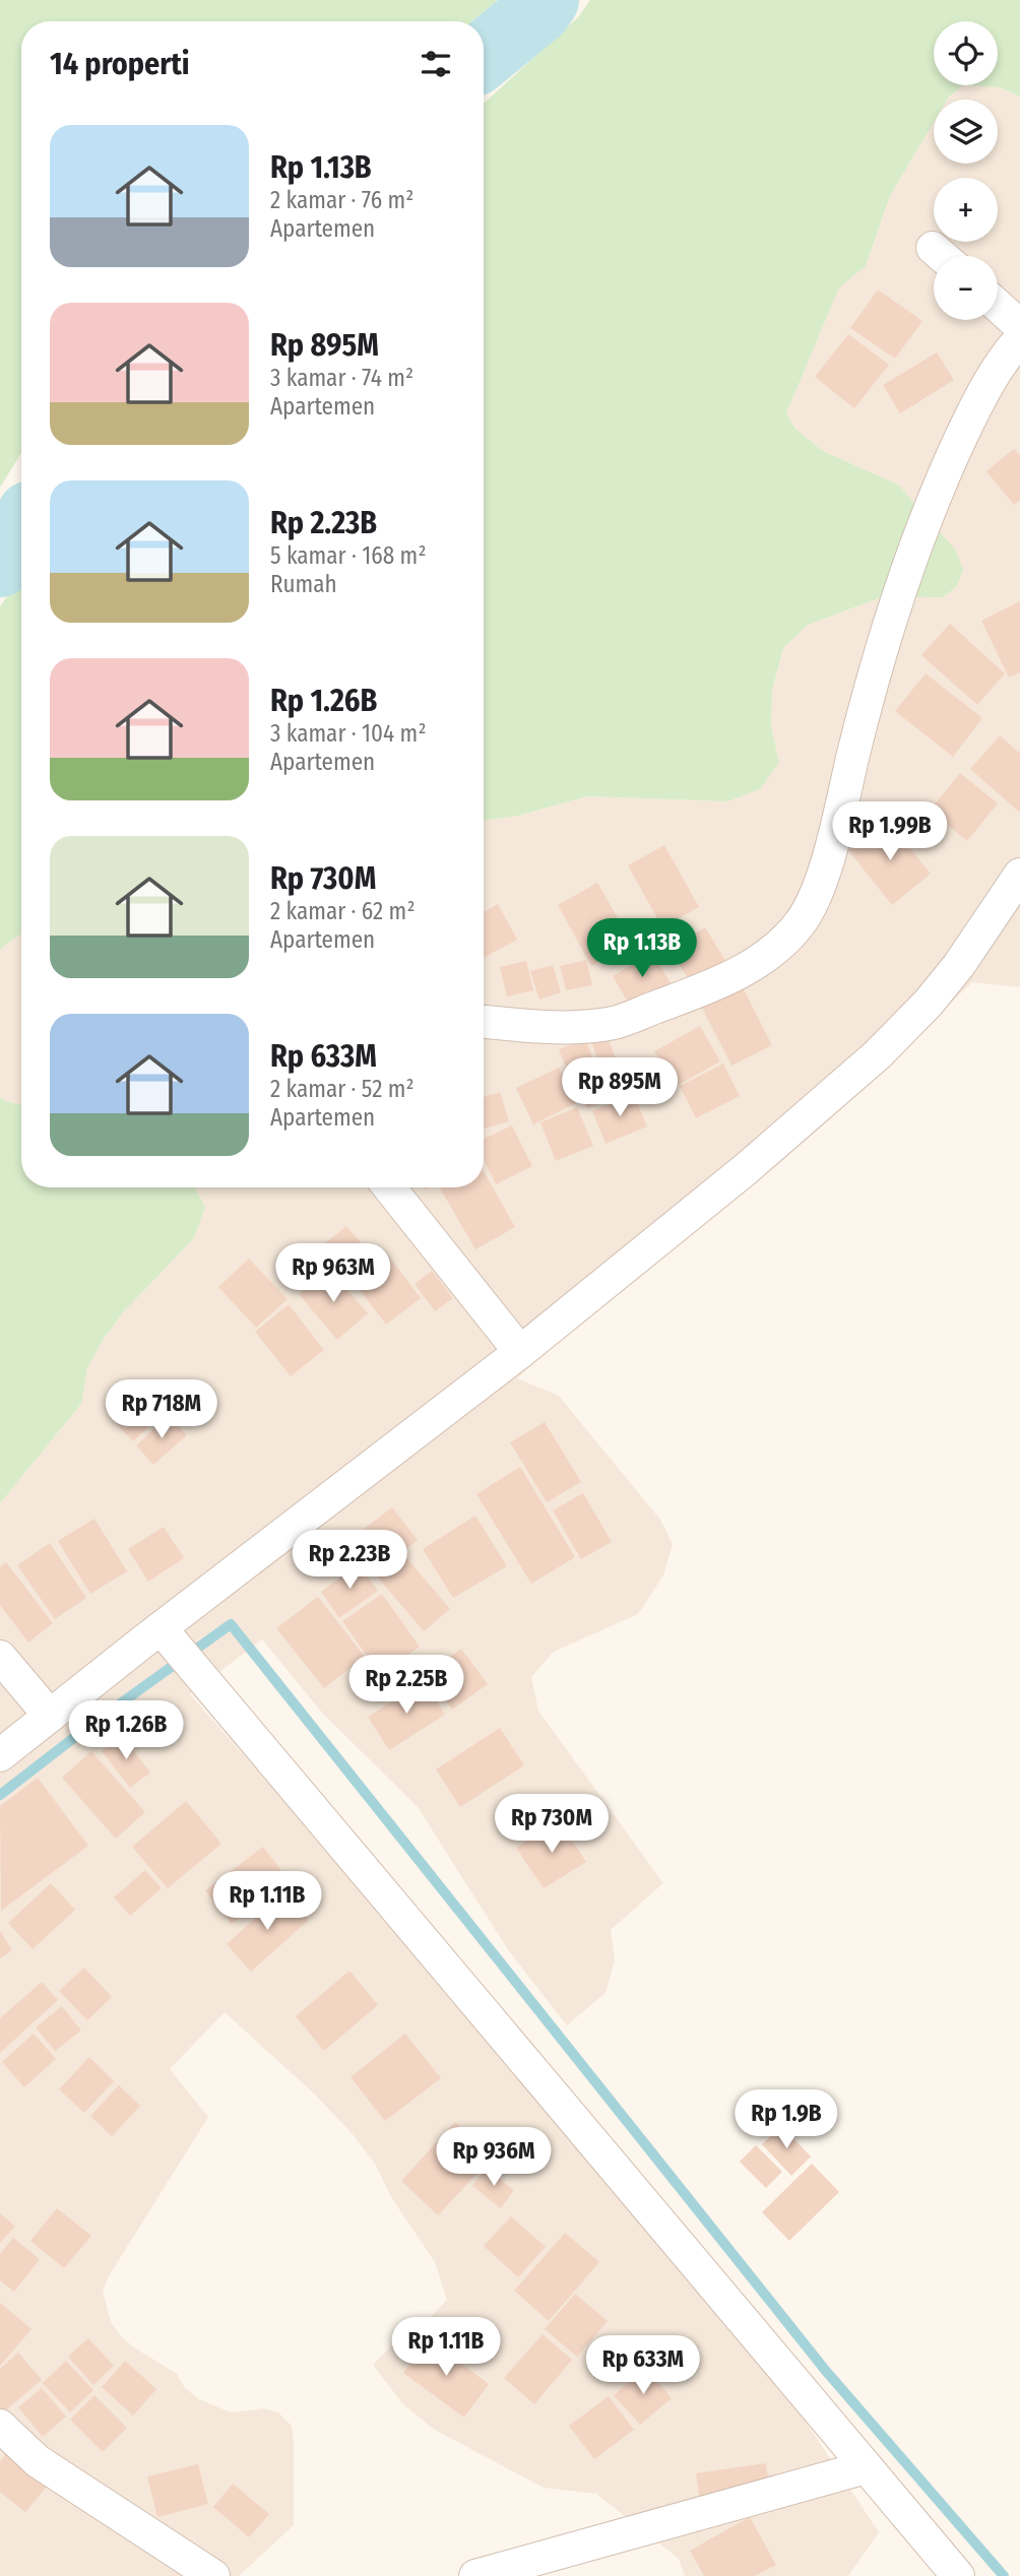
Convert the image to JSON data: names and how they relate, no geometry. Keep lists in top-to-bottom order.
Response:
{
  "page": {
    "map_buttons": ["+", "−"],
    "heading": "14 properti",
    "list": [
      {
        "name": "Rp 1.13B",
        "note": "2 kamar · 76 m² · Apartemen"
      },
      {
        "name": "Rp 895M",
        "note": "3 kamar · 74 m² · Apartemen"
      },
      {
        "name": "Rp 2.23B",
        "note": "5 kamar · 168 m² · Rumah"
      },
      {
        "name": "Rp 1.26B",
        "note": "3 kamar · 104 m² · Apartemen"
      },
      {
        "name": "Rp 730M",
        "note": "2 kamar · 62 m² · Apartemen"
      },
      {
        "name": "Rp 633M",
        "note": "2 kamar · 52 m² · Apartemen"
      }
    ],
    "price": [
      "Rp 1.99B",
      "Rp 1.13B",
      "Rp 895M",
      "Rp 963M",
      "Rp 718M",
      "Rp 2.23B",
      "Rp 2.25B",
      "Rp 1.26B",
      "Rp 730M",
      "Rp 1.11B",
      "Rp 1.9B",
      "Rp 936M",
      "Rp 1.11B",
      "Rp 633M"
    ]
  }
}
